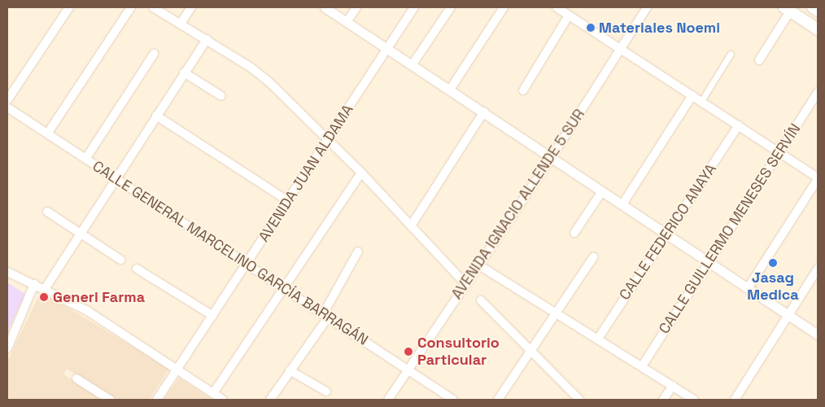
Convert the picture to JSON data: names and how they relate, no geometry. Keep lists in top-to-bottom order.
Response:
{
  "streets": {
    "street": [
      "AVENIDA JUAN ALDAMA",
      "AVENIDA IGNACIO ALLENDE 5 SUR",
      "CALLE GUILLERMO MENESES SERVÍN",
      "CALLE FEDERICO ANAYA",
      "CALLE GENERAL MARCELINO GARCÍA BARRAGÁN"
    ]
  },
  "crossings": [
    ["AVENIDA JUAN ALDAMA", "CALLE GENERAL MARCELINO GARCÍA BARRAGÁN"],
    ["AVENIDA IGNACIO ALLENDE 5 SUR", "CALLE GENERAL MARCELINO GARCÍA BARRAGÁN"]
  ],
  "places": [
    "Materiales Noemi",
    "Jasag Medica",
    "Generi Farma",
    "Consultorio Particular"
  ]
}
